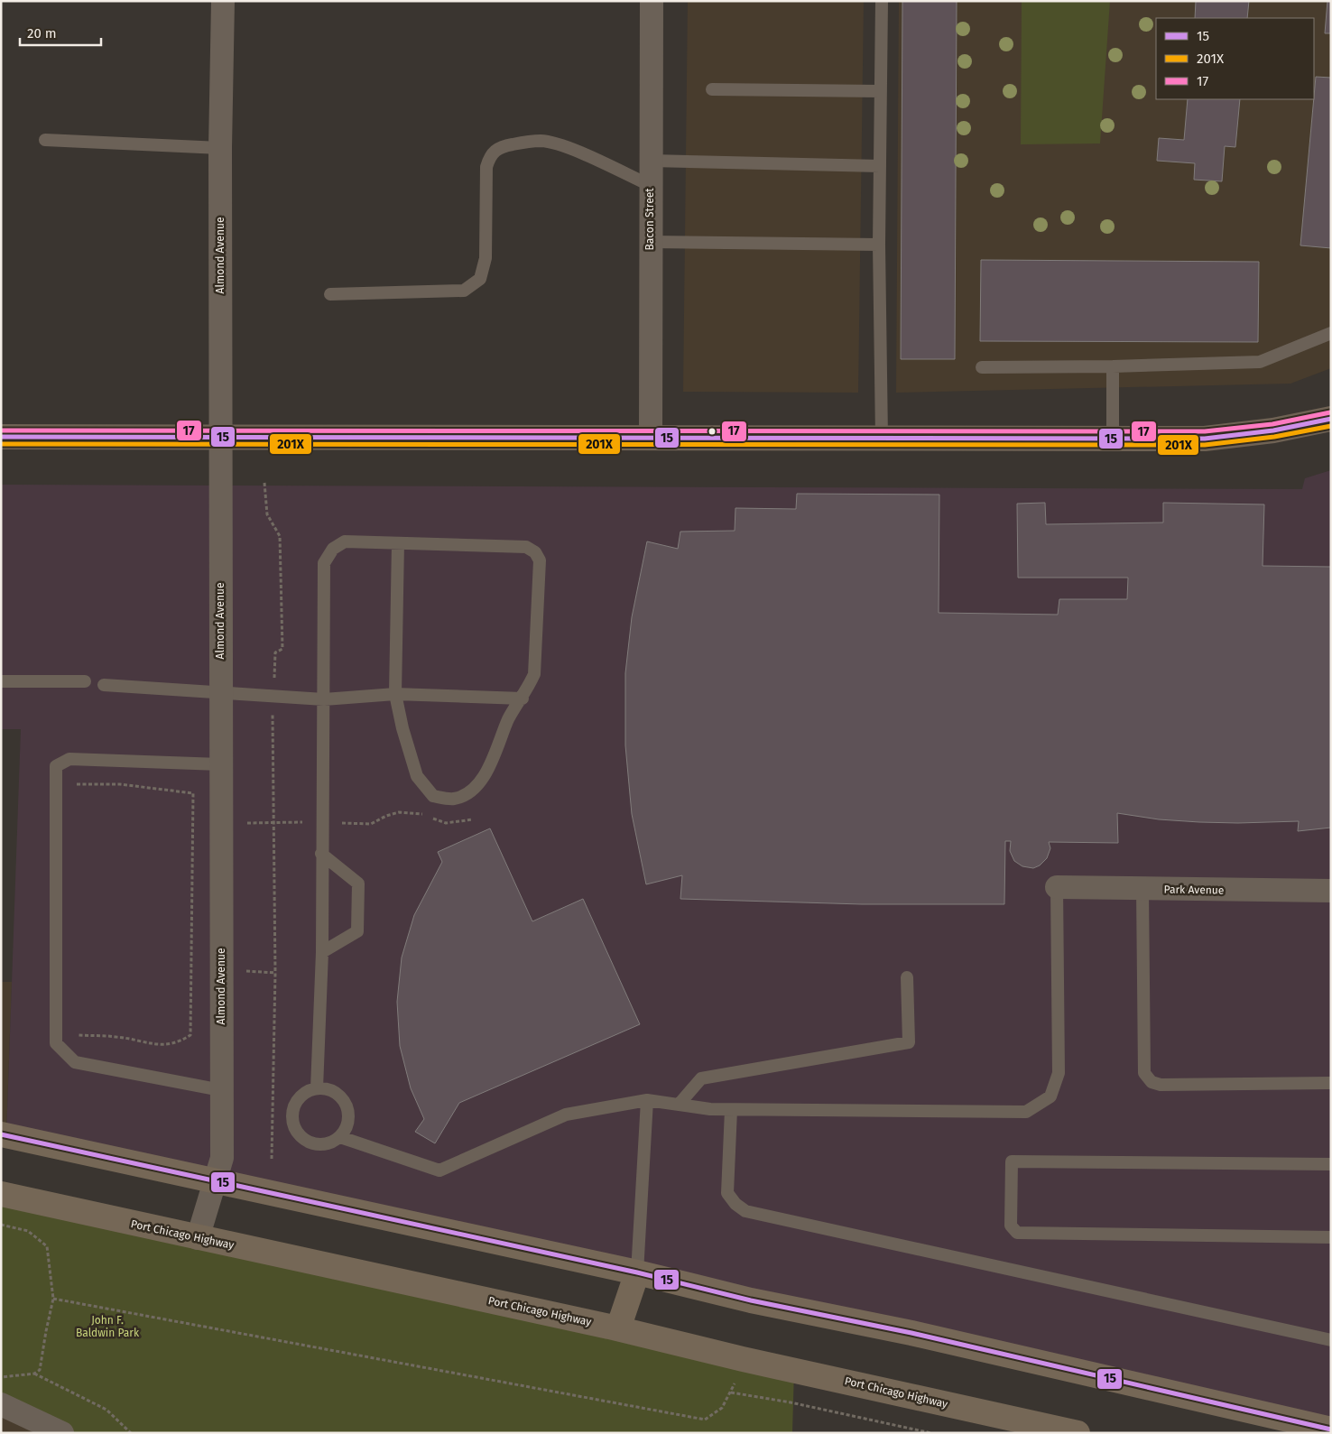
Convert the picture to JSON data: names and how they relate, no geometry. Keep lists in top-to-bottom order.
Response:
{
  "streets": {
    "main road": ["Port Chicago Highway"],
    "street": ["Bacon Street", "Almond Avenue", "Park Avenue"]
  },
  "crossings": [
    ["Almond Avenue", "Port Chicago Highway"]
  ],
  "parks": ["John F. Baldwin Park"],
  "lines": ["transit line 17", "transit line 15", "transit line 201X"],
  "legend": ["15", "201X", "17"],
  "scale_bar": "20 m"
}
